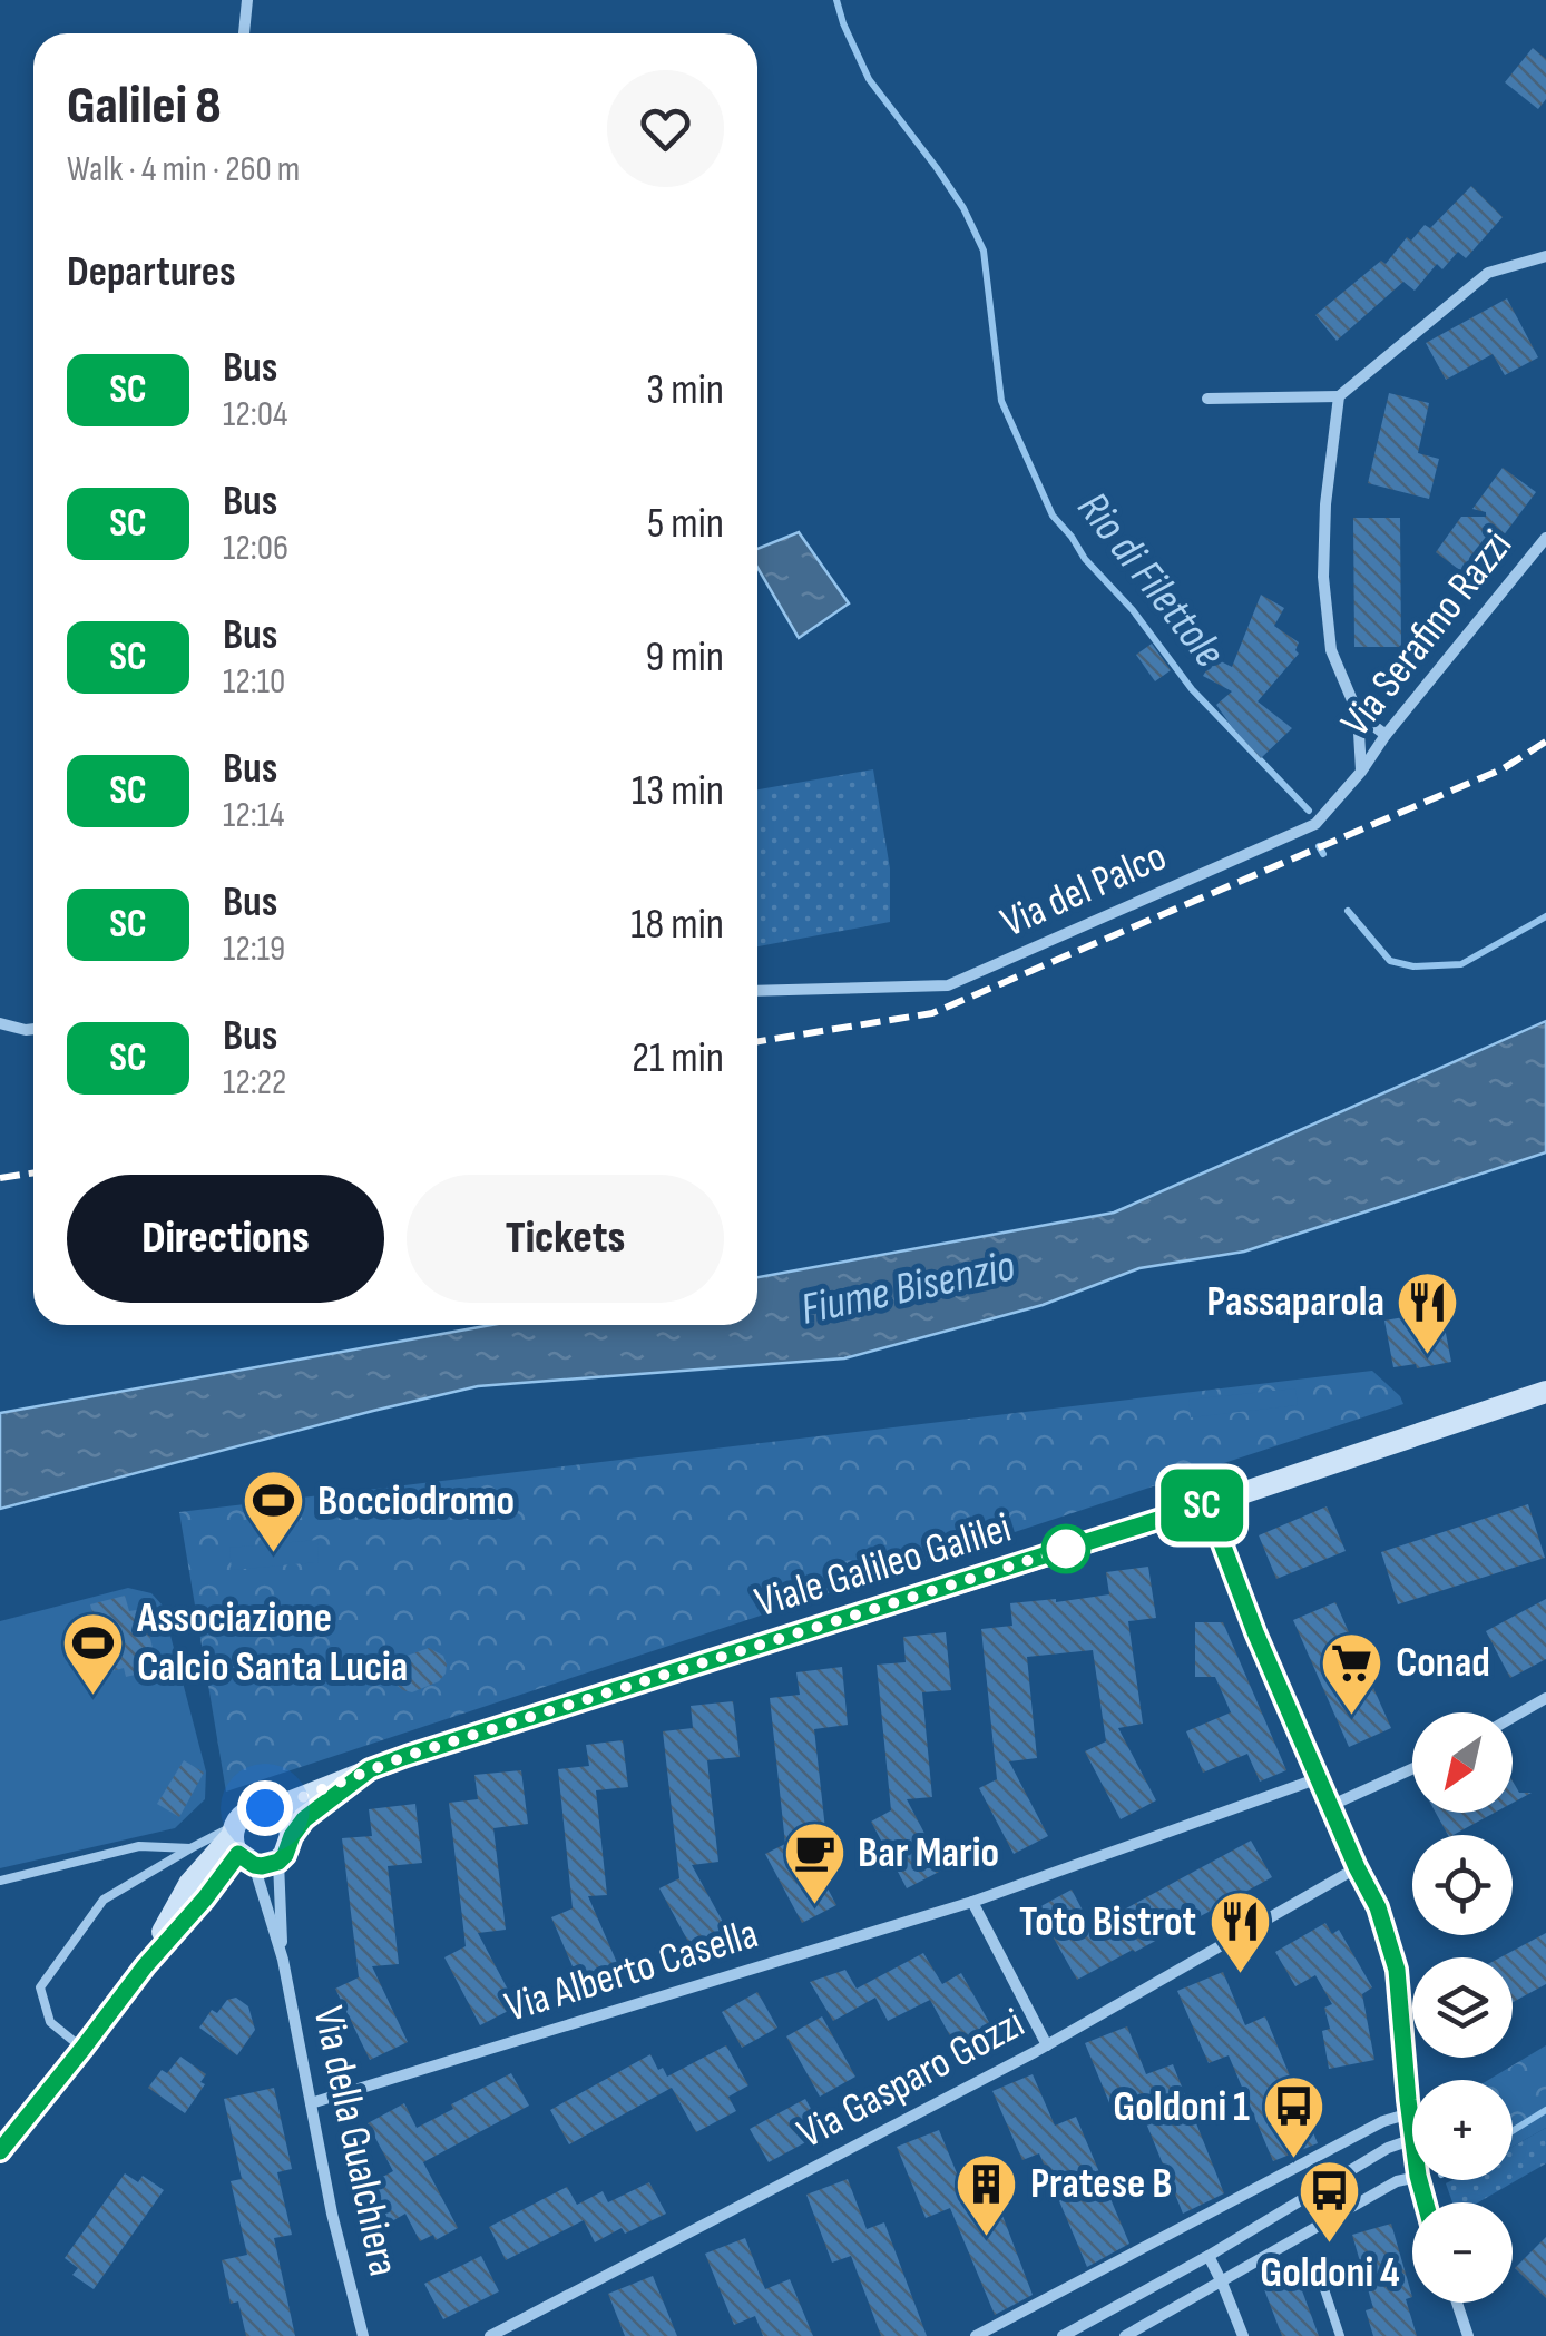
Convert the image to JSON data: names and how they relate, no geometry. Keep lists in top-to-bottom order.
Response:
{
  "streets": {
    "main road": ["Viale Galileo Galilei"],
    "street": [
      "Via Serafino Razzi",
      "Via del Palco",
      "Via Alberto Casella",
      "Via Gasparo Gozzi",
      "Via della Gualchiera"
    ]
  },
  "crossings": [
    ["Via Serafino Razzi", "Via del Palco"],
    ["Viale Galileo Galilei", "Via della Gualchiera"],
    ["Via Alberto Casella", "Via della Gualchiera"]
  ],
  "water": ["Rio di Filettole", "Fiume Bisenzio"],
  "places": {
    "restaurant": ["Passaparola", "Toto Bistrot"],
    "sports": ["Bocciodromo", "Associazione Calcio Santa Lucia"],
    "supermarket": ["Conad"],
    "cafe": ["Bar Mario"],
    "bus stop": ["Goldoni 1", "Goldoni 4"],
    "building": ["Pratese B"]
  },
  "lines": ["bus line SC"],
  "north": "bottom left",
  "page": {
    "on_map": "SC",
    "heading": [
      ["Galilei 8", "Walk · 4 min · 260 m"],
      "Departures"
    ],
    "list": [
      {
        "mark": "SC",
        "name": "Bus",
        "note": "12:04",
        "value": "3 min"
      },
      {
        "mark": "SC",
        "name": "Bus",
        "note": "12:06",
        "value": "5 min"
      },
      {
        "mark": "SC",
        "name": "Bus",
        "note": "12:10",
        "value": "9 min"
      },
      {
        "mark": "SC",
        "name": "Bus",
        "note": "12:14",
        "value": "13 min"
      },
      {
        "mark": "SC",
        "name": "Bus",
        "note": "12:19",
        "value": "18 min"
      },
      {
        "mark": "SC",
        "name": "Bus",
        "note": "12:22",
        "value": "21 min"
      }
    ],
    "buttons": ["Directions", "Tickets"],
    "map_buttons": ["+", "−"]
  }
}
